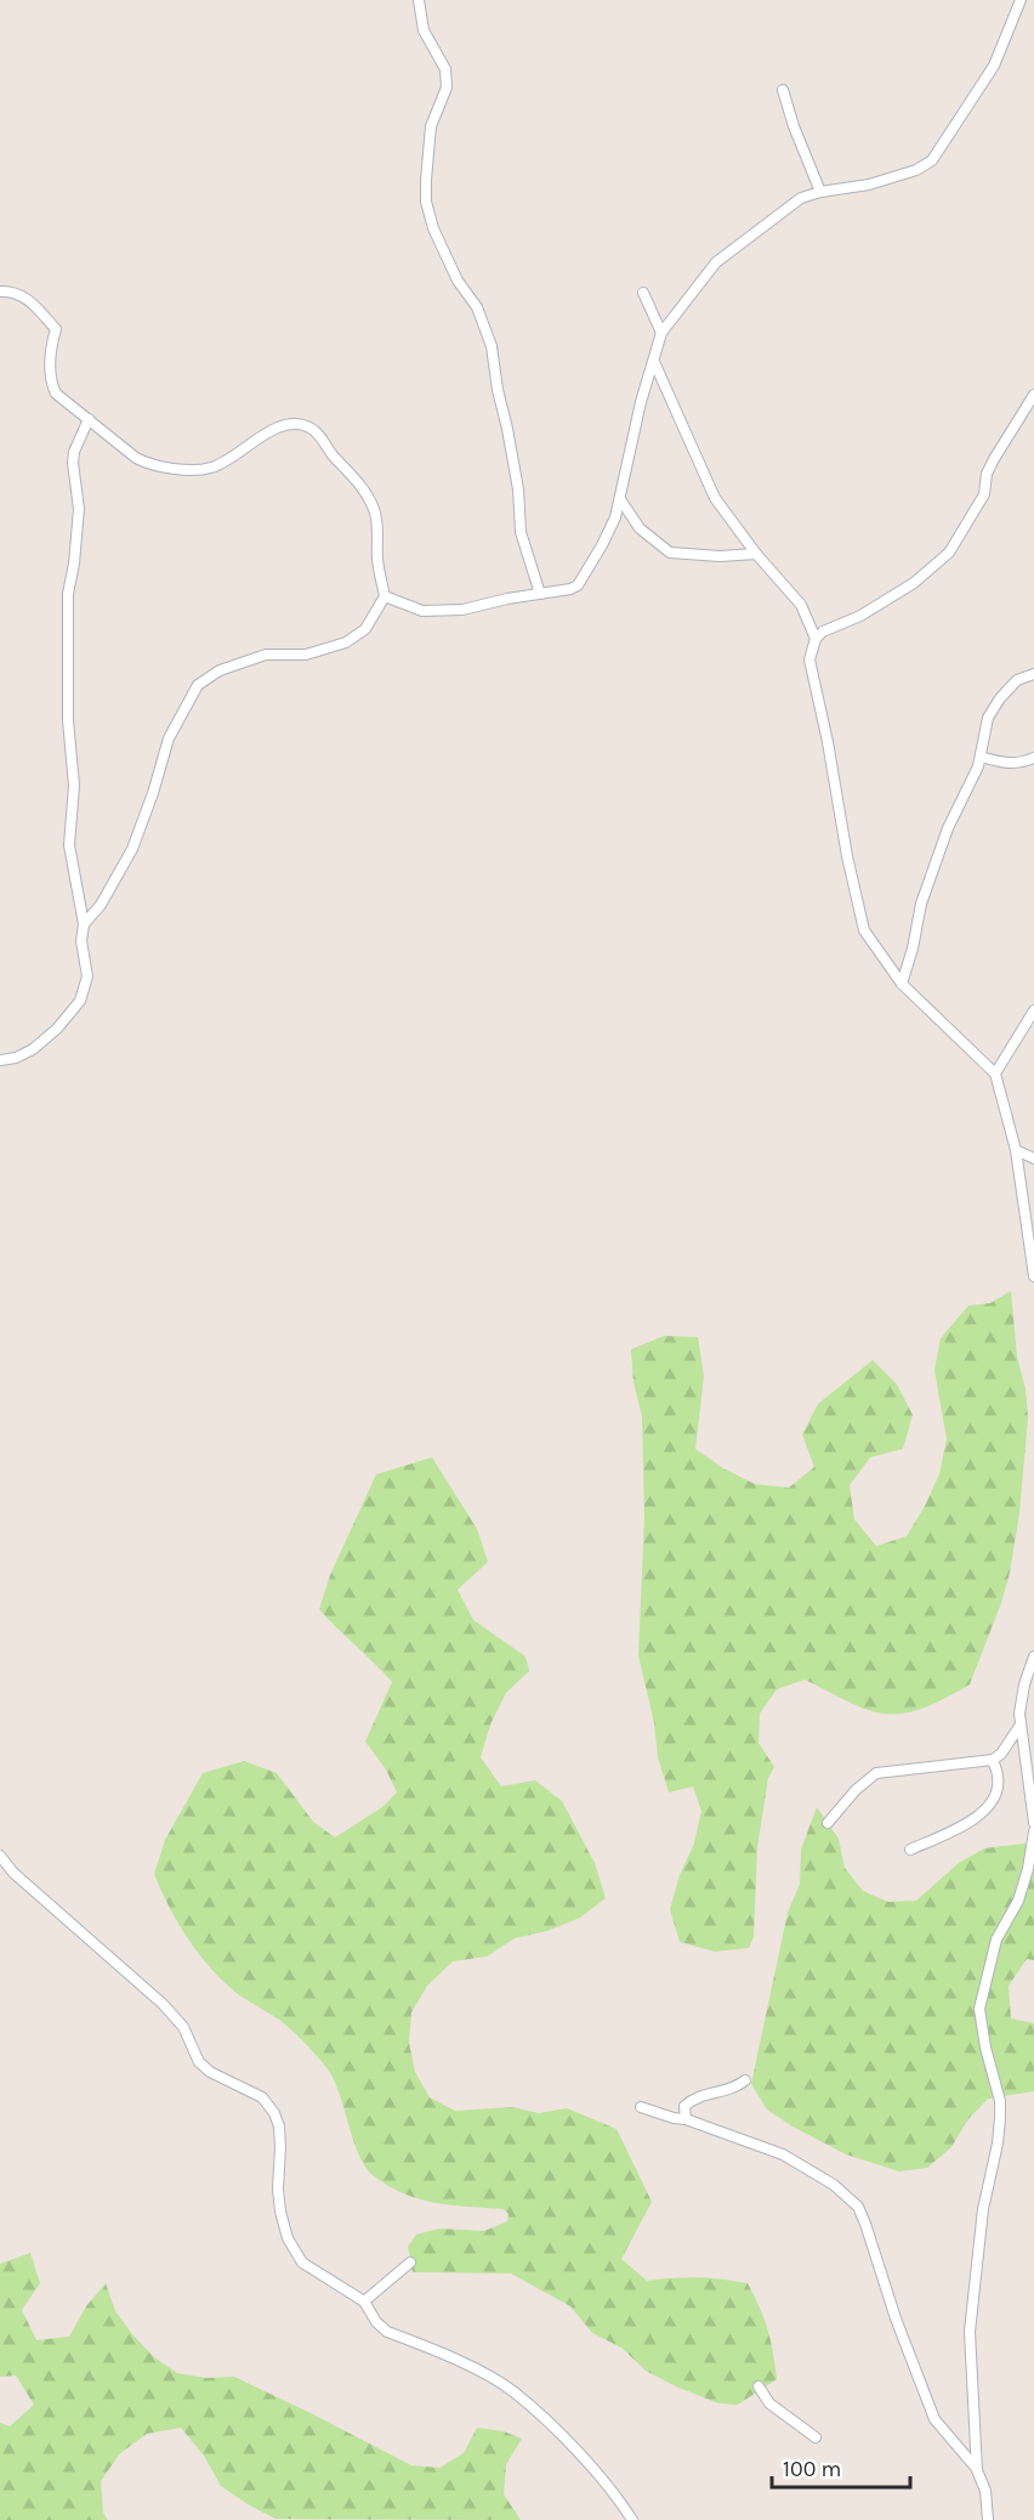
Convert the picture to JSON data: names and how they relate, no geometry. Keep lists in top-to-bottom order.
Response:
{
  "scale_bar": "100 m"
}
